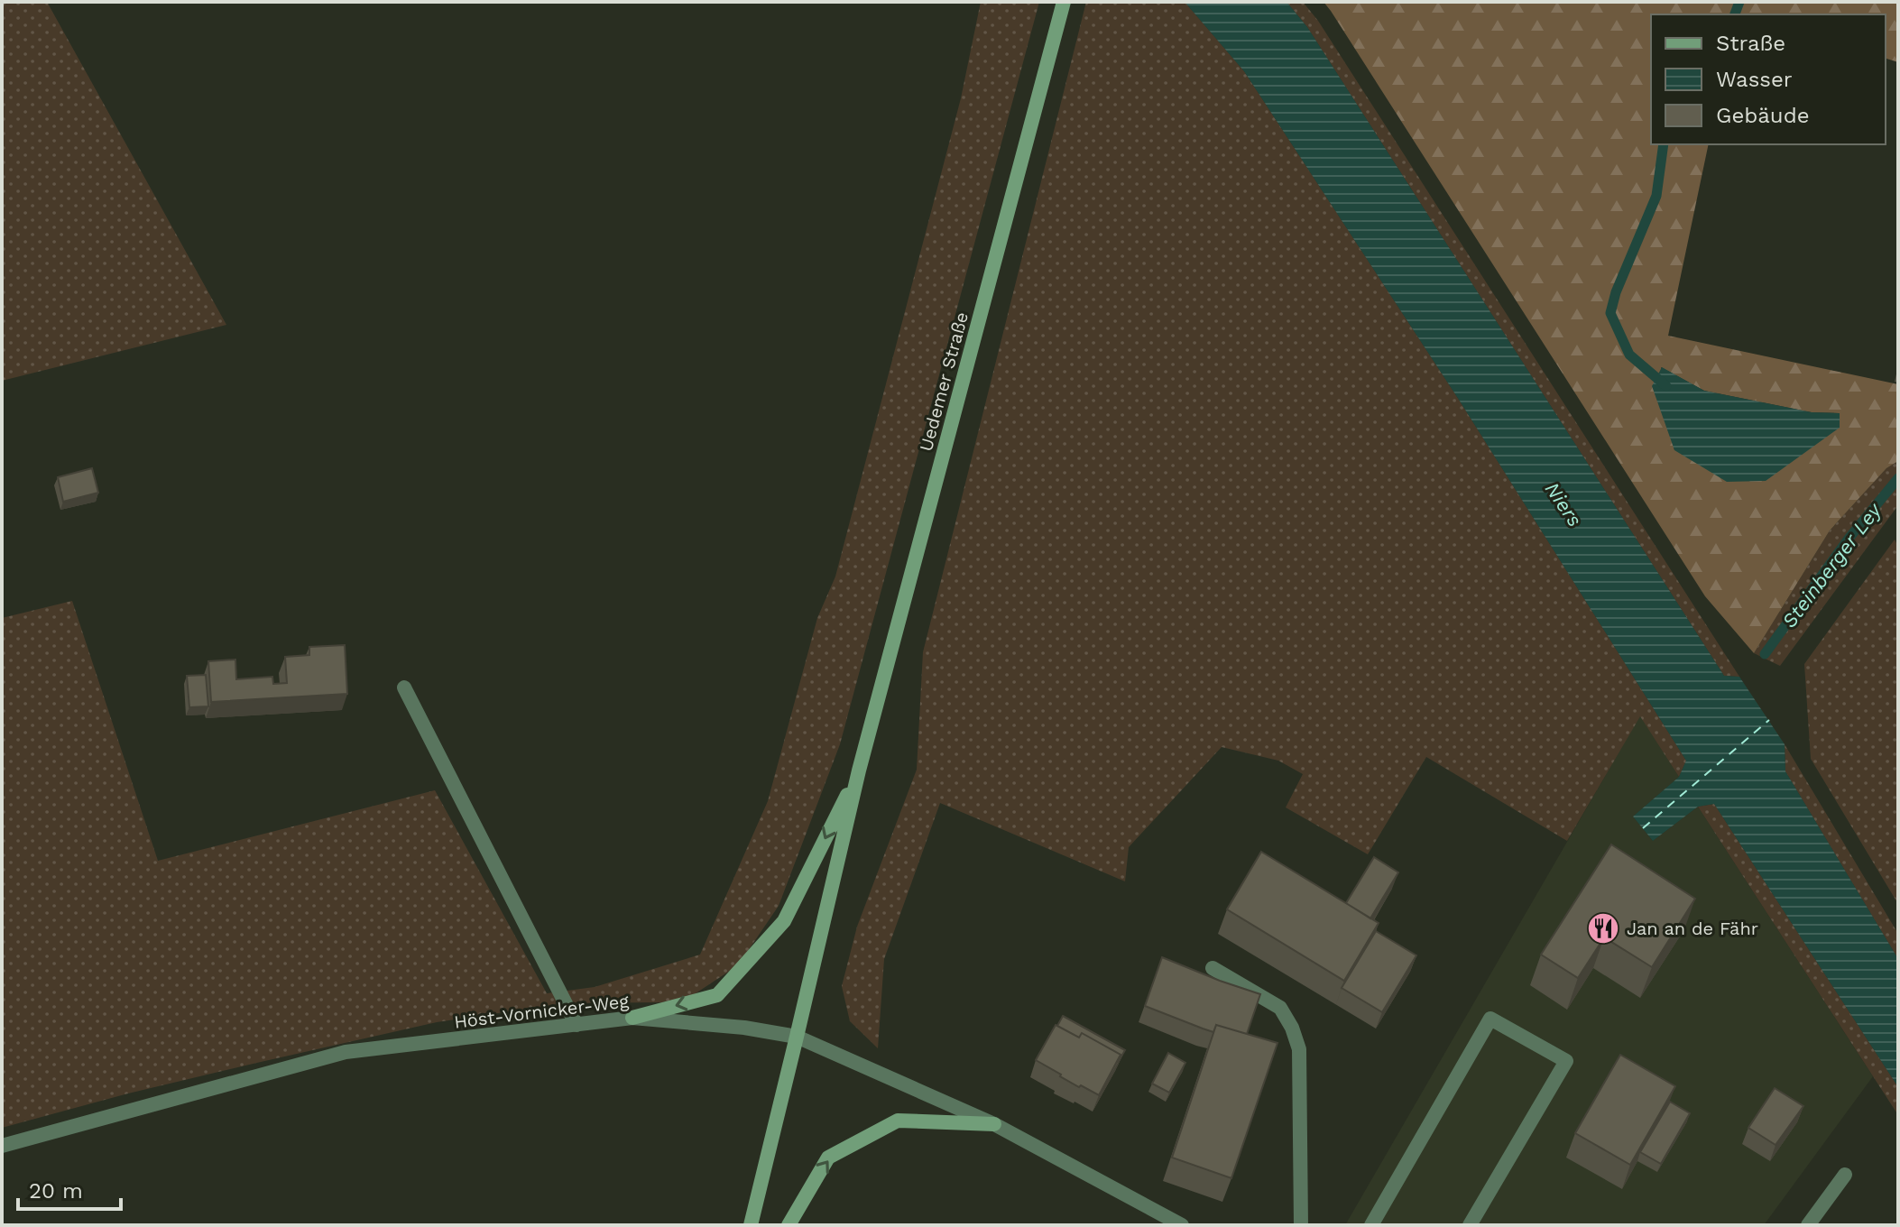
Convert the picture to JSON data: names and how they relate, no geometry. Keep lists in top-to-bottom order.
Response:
{
  "streets": {
    "main road": ["Uedemer Straße"],
    "street": ["Höst-Vornicker-Weg"]
  },
  "water": ["Niers", "Steinberger Ley"],
  "places": {
    "restaurant": ["Jan an de Fähr"]
  },
  "legend": ["Straße", "Wasser", "Gebäude"],
  "scale_bar": "20 m"
}
